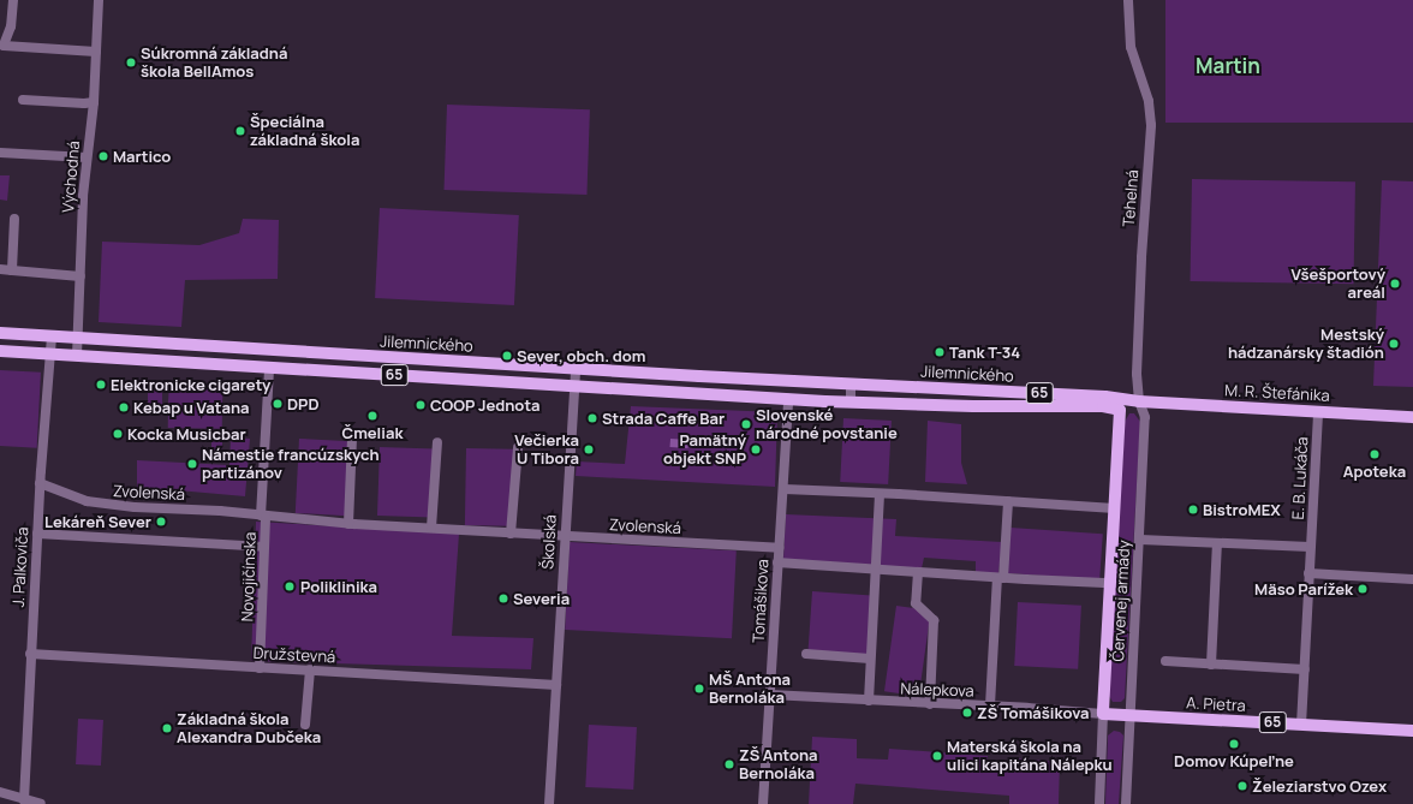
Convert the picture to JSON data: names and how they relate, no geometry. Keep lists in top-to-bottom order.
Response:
{
  "streets": {
    "main road": [
      "Jilemnického",
      "65",
      "M. R. Štefánika",
      "Červenej armády",
      "A. Pietra"
    ],
    "street": [
      "Východná",
      "Tehelná",
      "E. B. Lukáča",
      "Zvolenská",
      "Školská",
      "J. Palkoviča",
      "Novojičínska",
      "Tomášikova",
      "Družstevná",
      "Nálepkova"
    ]
  },
  "crossings": [
    ["Východná", "Jilemnického"],
    ["Tehelná", "Jilemnického"],
    ["Tehelná", "M. R. Štefánika"],
    ["Tehelná", "Červenej armády"],
    ["Jilemnického", "M. R. Štefánika"],
    ["Jilemnického", "Školská"],
    ["Jilemnického", "J. Palkoviča"],
    ["Jilemnického", "Tomášikova"],
    ["Jilemnického", "Červenej armády"],
    ["M. R. Štefánika", "E. B. Lukáča"],
    ["M. R. Štefánika", "Červenej armády"],
    ["E. B. Lukáča", "A. Pietra"],
    ["Zvolenská", "Školská"],
    ["Zvolenská", "J. Palkoviča"],
    ["Zvolenská", "Novojičínska"],
    ["Zvolenská", "Tomášikova"],
    ["Školská", "Družstevná"],
    ["J. Palkoviča", "Družstevná"],
    ["Novojičínska", "Družstevná"],
    ["Tomášikova", "Nálepkova"],
    ["Červenej armády", "Nálepkova"],
    ["Červenej armády", "A. Pietra"],
    ["Nálepkova", "A. Pietra"]
  ],
  "districts": ["Martin"],
  "places": [
    "Súkromná základná škola BellAmos",
    "Špeciálna základná škola",
    "Martico",
    "Všešportový areál",
    "Mestský hádzanársky štadión",
    "Tank T-34",
    "Sever, obch. dom",
    "Elektronicke cigarety",
    "DPD",
    "COOP Jednota",
    "Kebap u Vatana",
    "Čmeliak",
    "Strada Caffe Bar",
    "Slovenské národné povstanie",
    "Kocka Musicbar",
    "Večierka U Tibora",
    "Pamätný objekt SNP",
    "Apoteka",
    "Námestie francúzskych partizánov",
    "BistroMEX",
    "Lekáreň Sever",
    "Poliklinika",
    "Mäso Parížek",
    "Severia",
    "MŠ Antona Bernoláka",
    "ZŠ Tomášikova",
    "Základná škola Alexandra Dubčeka",
    "Domov Kúpeľne",
    "Materská škola na ulici kapitána Nálepku",
    "ZŠ Antona Bernoláka",
    "Železiarstvo Ozex"
  ]
}
